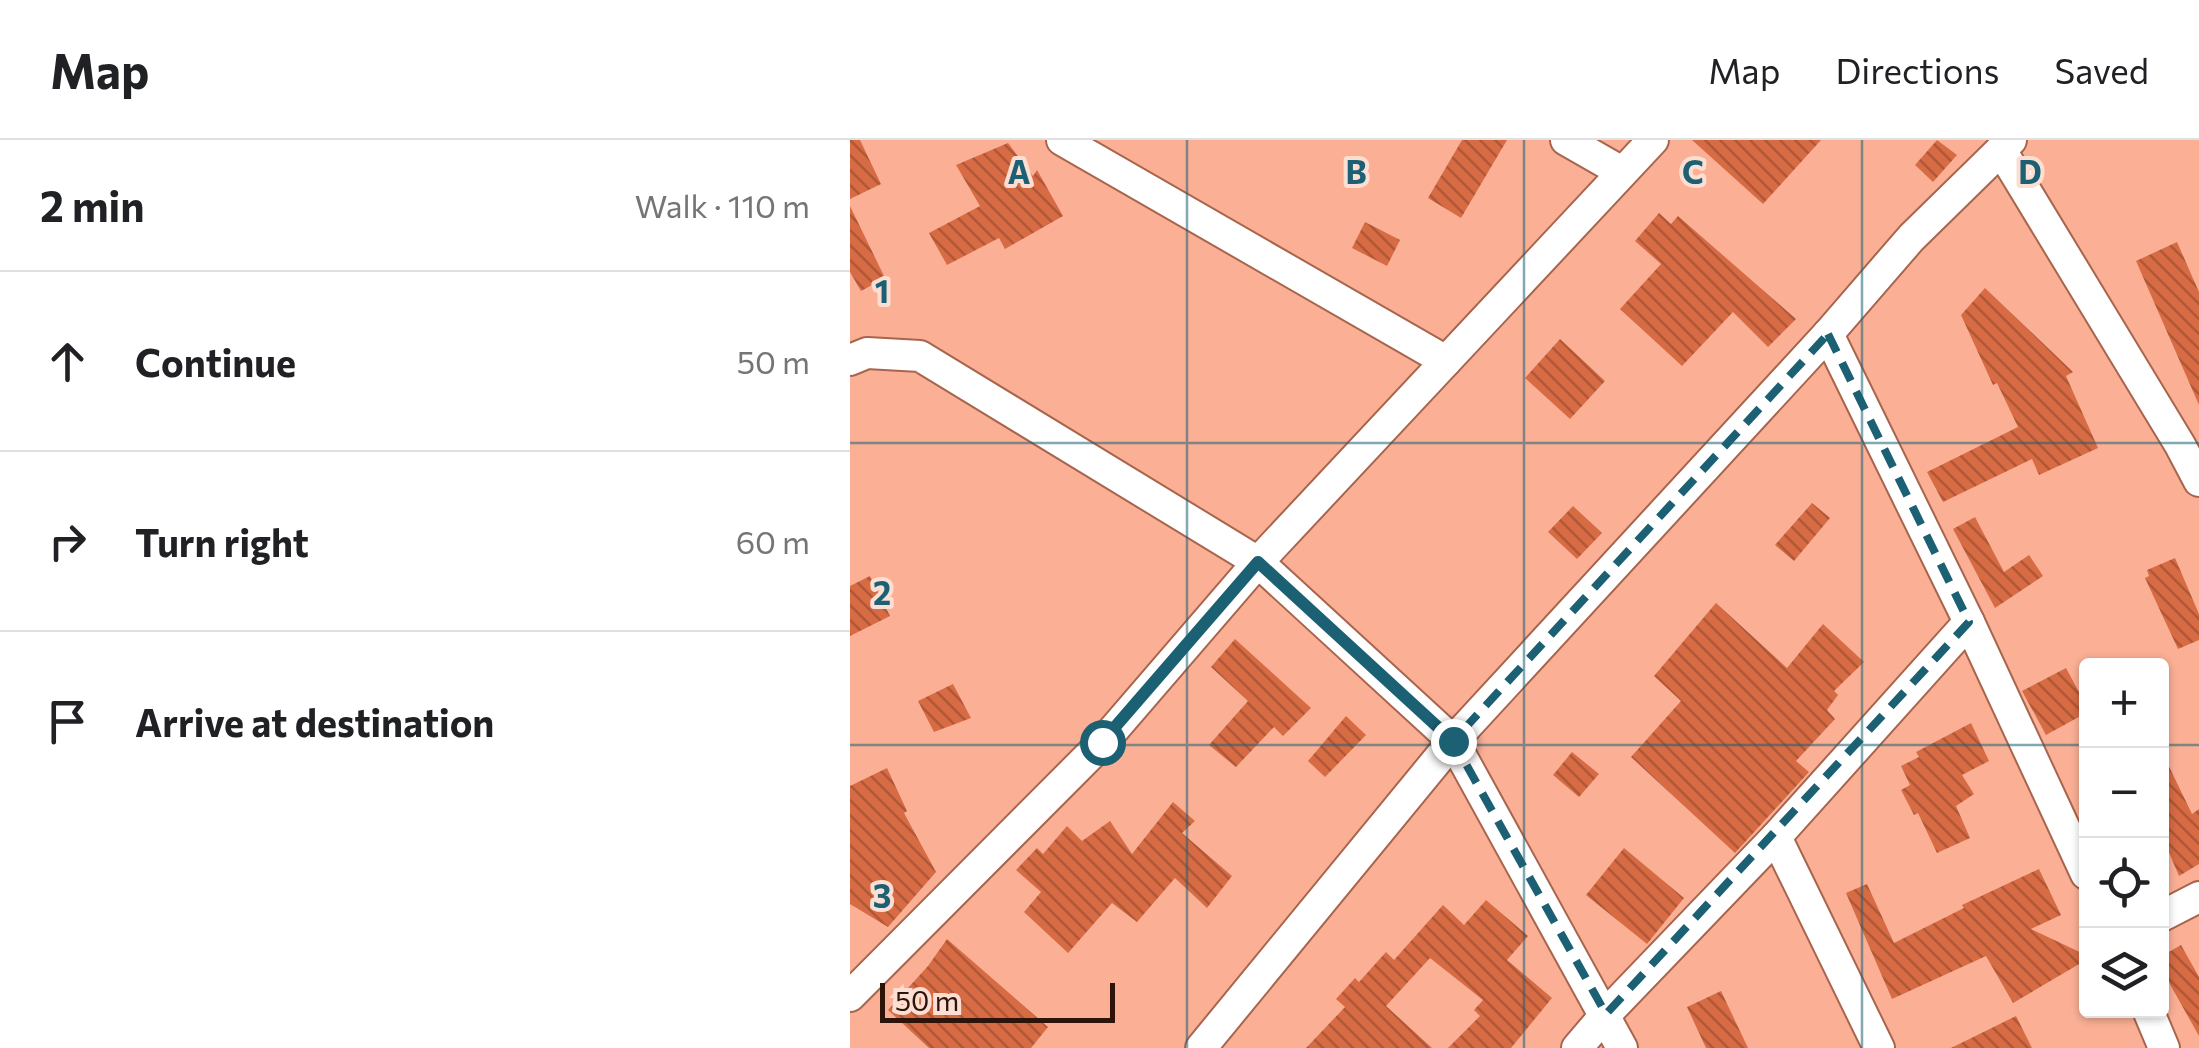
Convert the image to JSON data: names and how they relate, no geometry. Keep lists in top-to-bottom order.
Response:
{
  "scale_bar": "50 m",
  "page": {
    "header": "Map",
    "nav": ["Map", "Directions", "Saved"],
    "heading": ["2 min", "Walk · 110 m"],
    "list": [
      ["Continue", "50 m"],
      ["Turn right", "60 m"],
      "Arrive at destination"
    ],
    "map_buttons": ["+", "−"],
    "scale": "50 m"
  },
  "grid": {
    "columns": [
      "A",
      "B",
      "C",
      "D"
    ],
    "rows": ["1", "2", "3"]
  }
}
